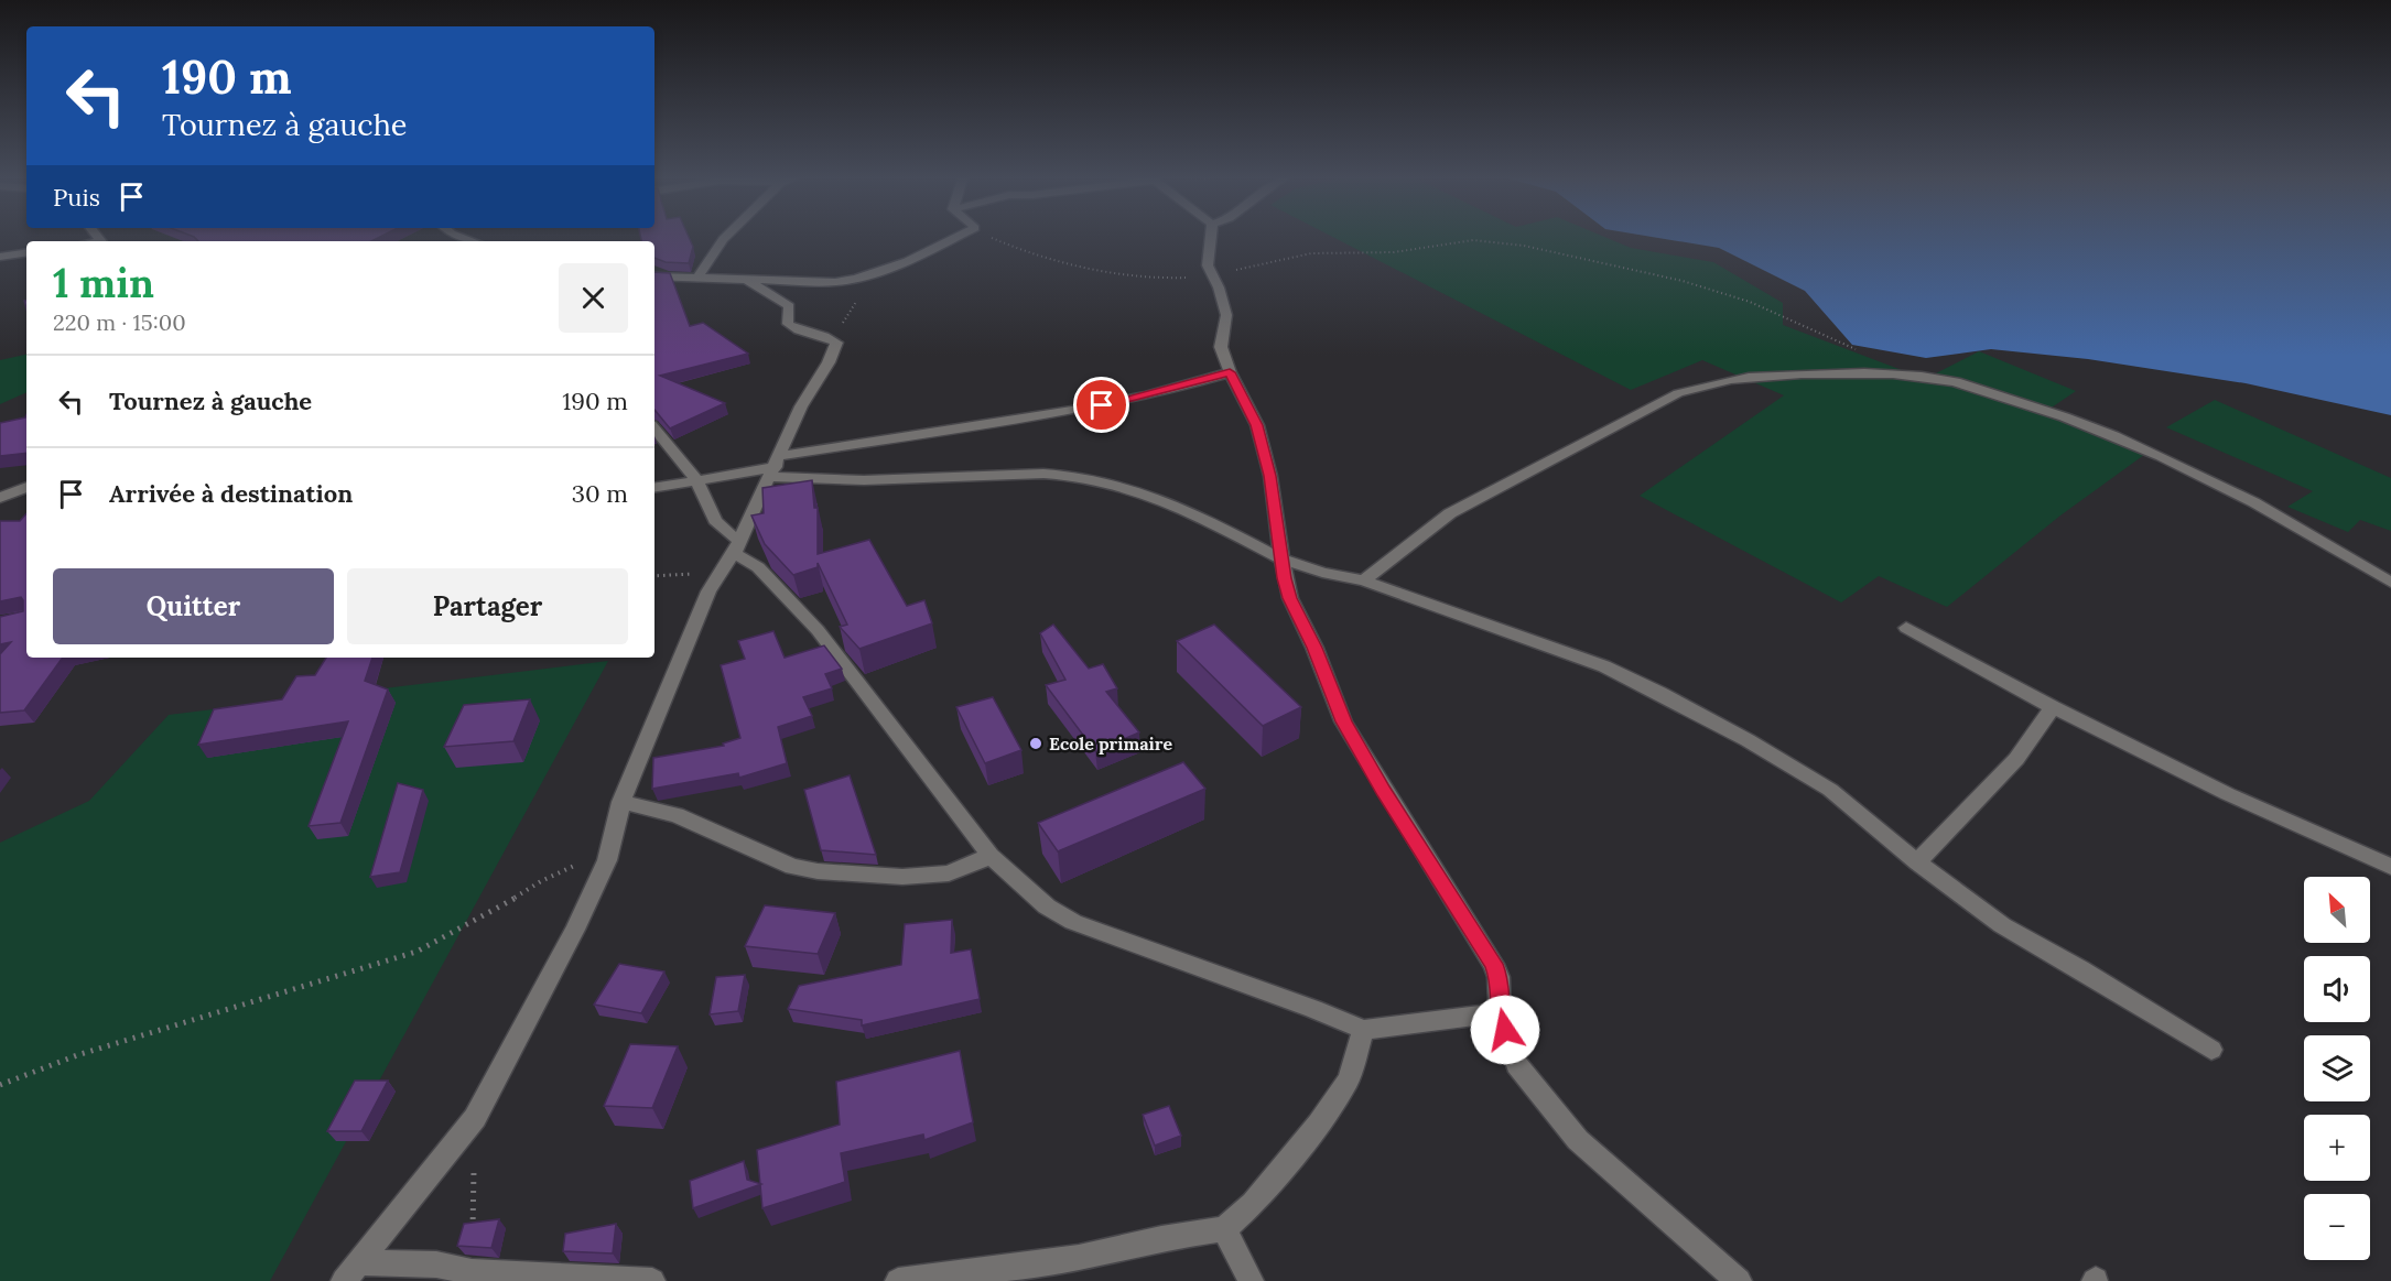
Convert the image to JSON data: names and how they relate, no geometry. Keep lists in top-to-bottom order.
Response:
{
  "places": ["Ecole primaire"],
  "north": "top left",
  "page": {
    "turn": ["190 m", "Tournez à gauche"],
    "then": "Puis",
    "heading": ["1 min", "220 m · 15:00"],
    "list": [
      {
        "name": "Tournez à gauche",
        "value": "190 m"
      },
      {
        "name": "Arrivée à destination",
        "value": "30 m"
      }
    ],
    "buttons": ["Quitter", "Partager"],
    "map_buttons": ["+", "−"]
  }
}
